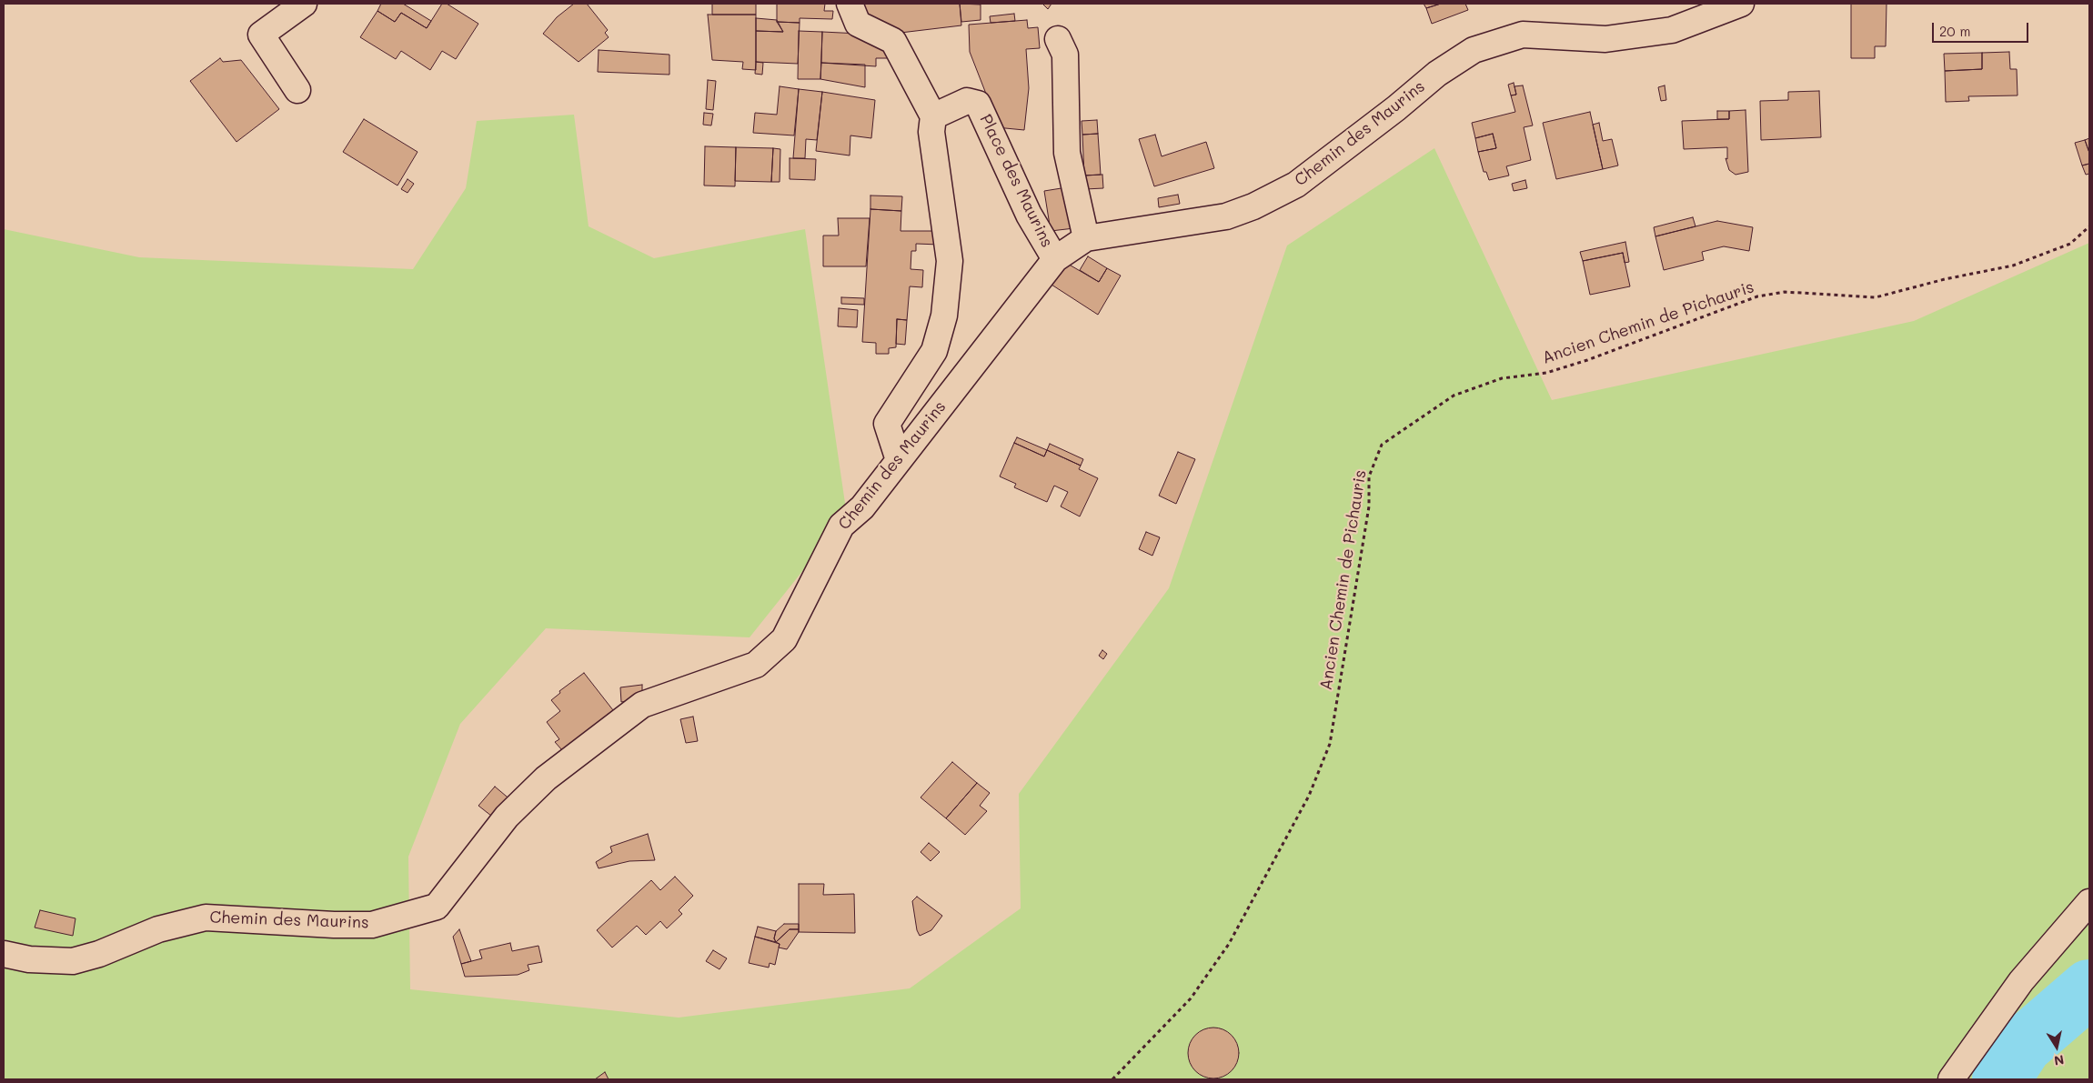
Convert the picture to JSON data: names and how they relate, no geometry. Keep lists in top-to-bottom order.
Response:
{
  "streets": {
    "street": ["Chemin des Maurins", "Place des Maurins"],
    "path": ["Ancien Chemin de Pichauris"]
  },
  "crossings": [
    ["Chemin des Maurins", "Place des Maurins"]
  ],
  "scale_bar": "20 m",
  "north": "bottom"
}
